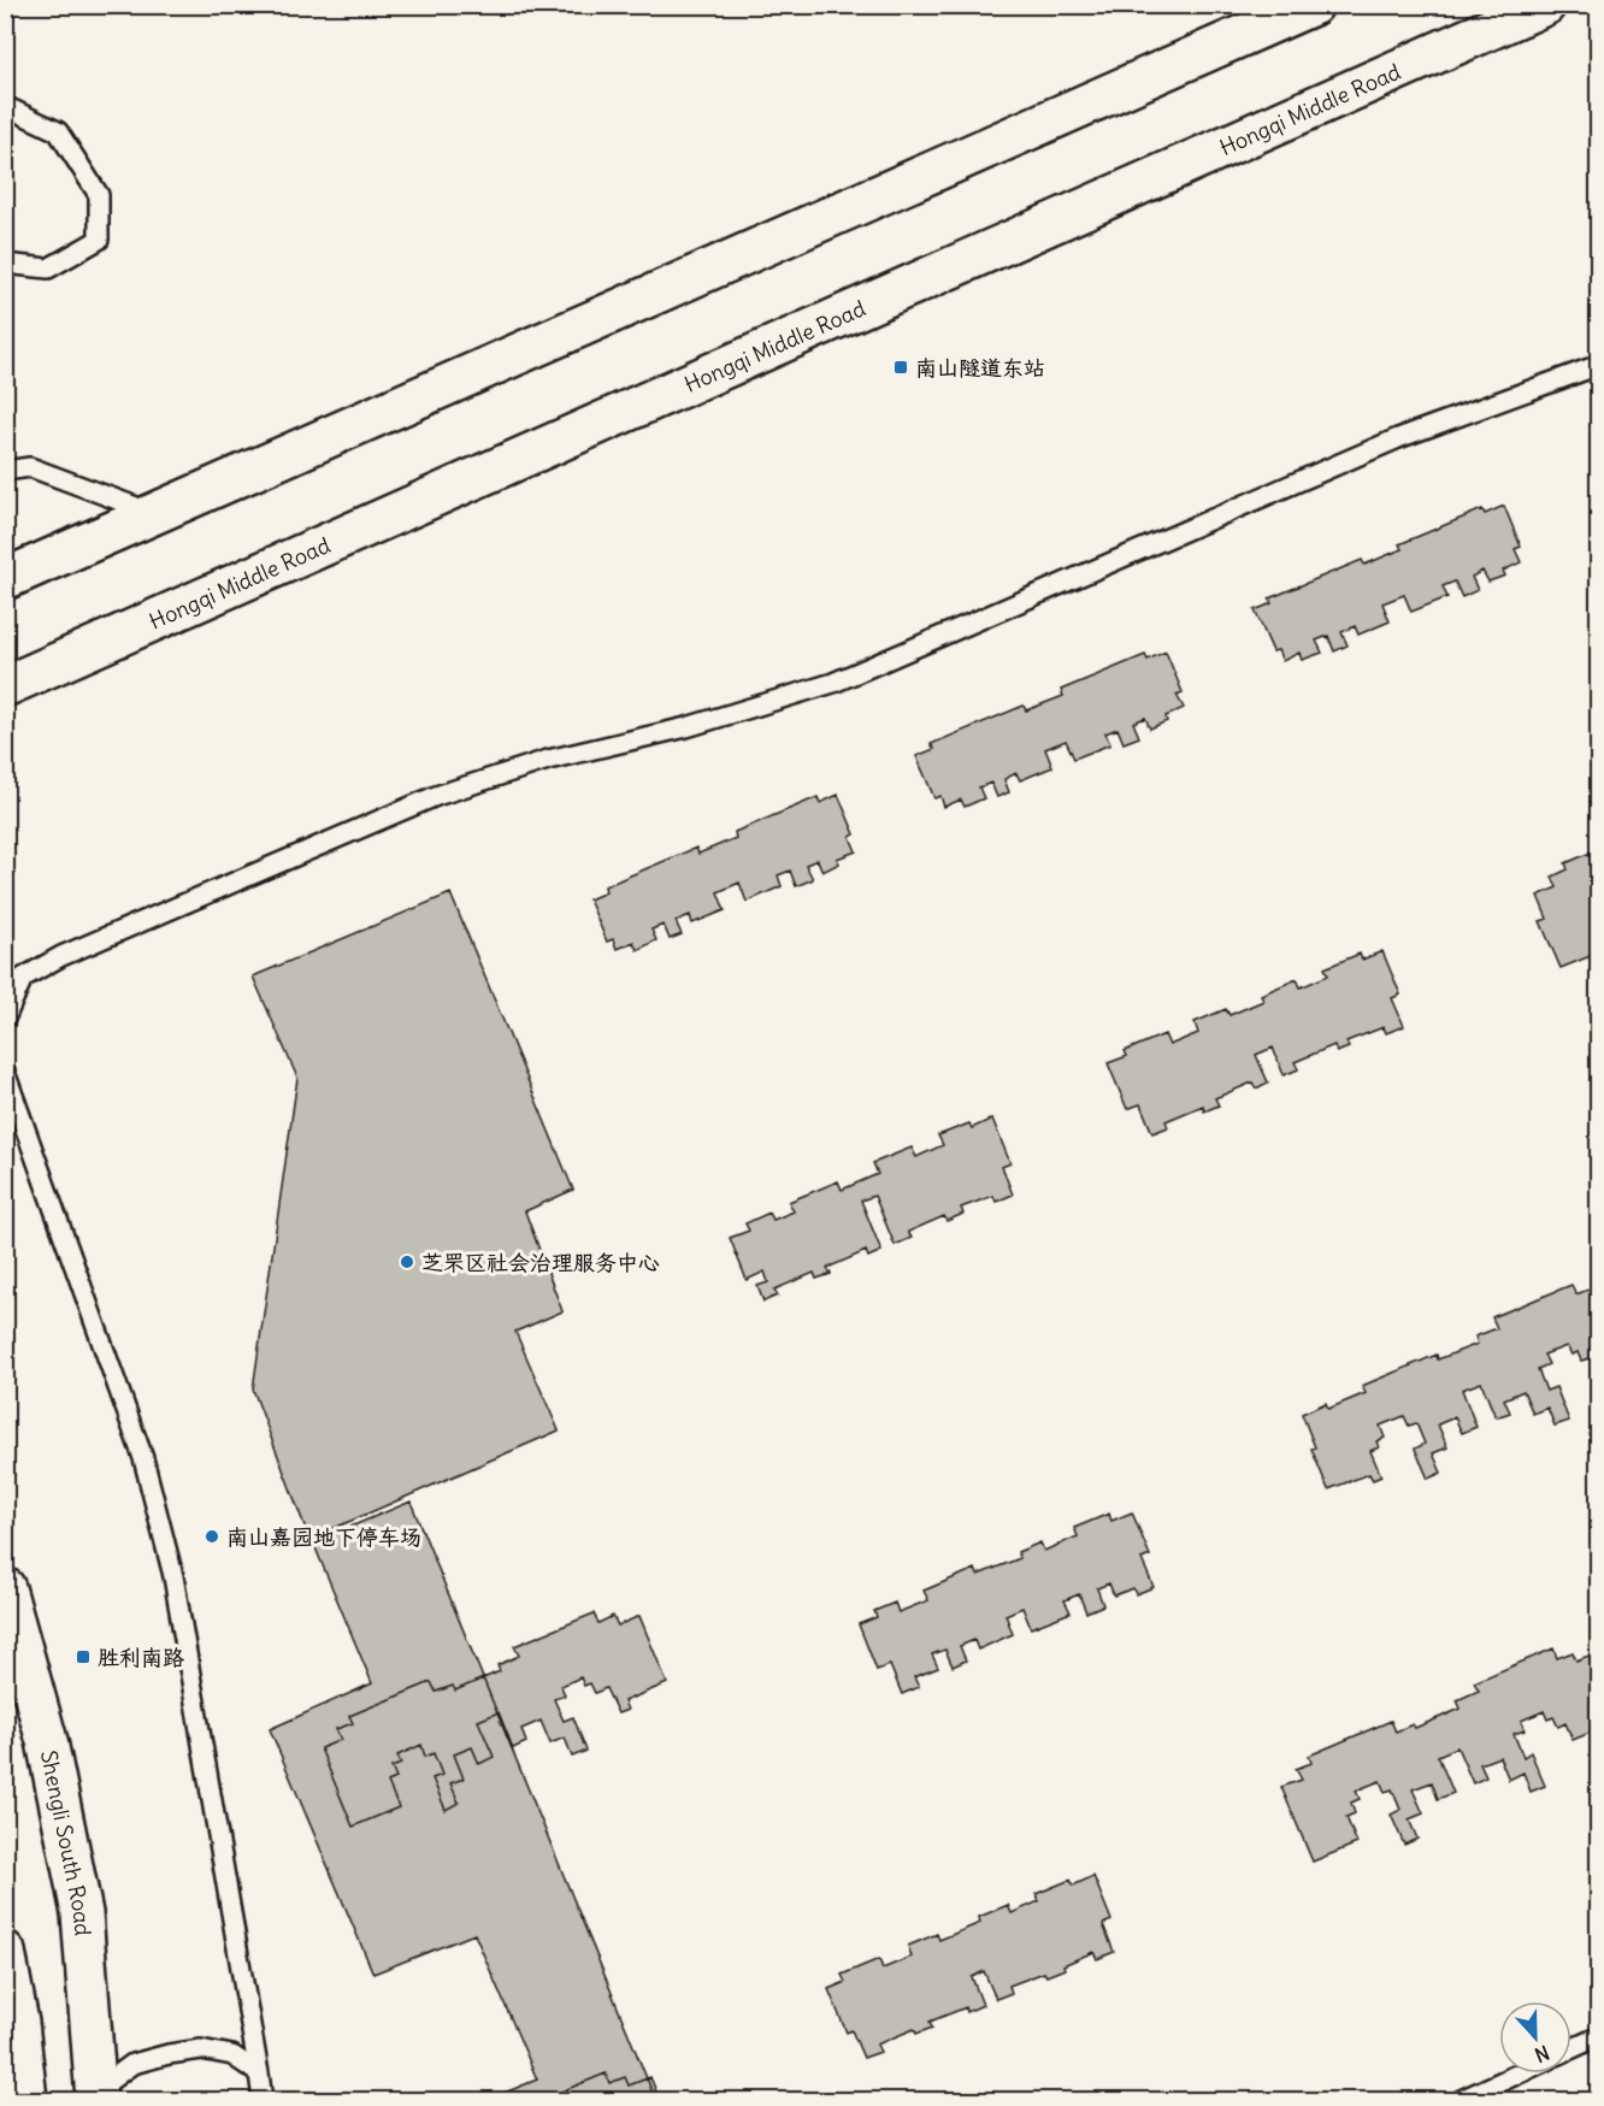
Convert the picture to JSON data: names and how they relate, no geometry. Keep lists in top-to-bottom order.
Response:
{
  "streets": {
    "main road": ["Hongqi Middle Road", "Shengli South Road"]
  },
  "places": {
    "transit": ["南山隧道东站", "胜利南路"],
    "other": ["芝罘区社会治理服务中心", "南山嘉园地下停车场"]
  },
  "north": "bottom"
}
